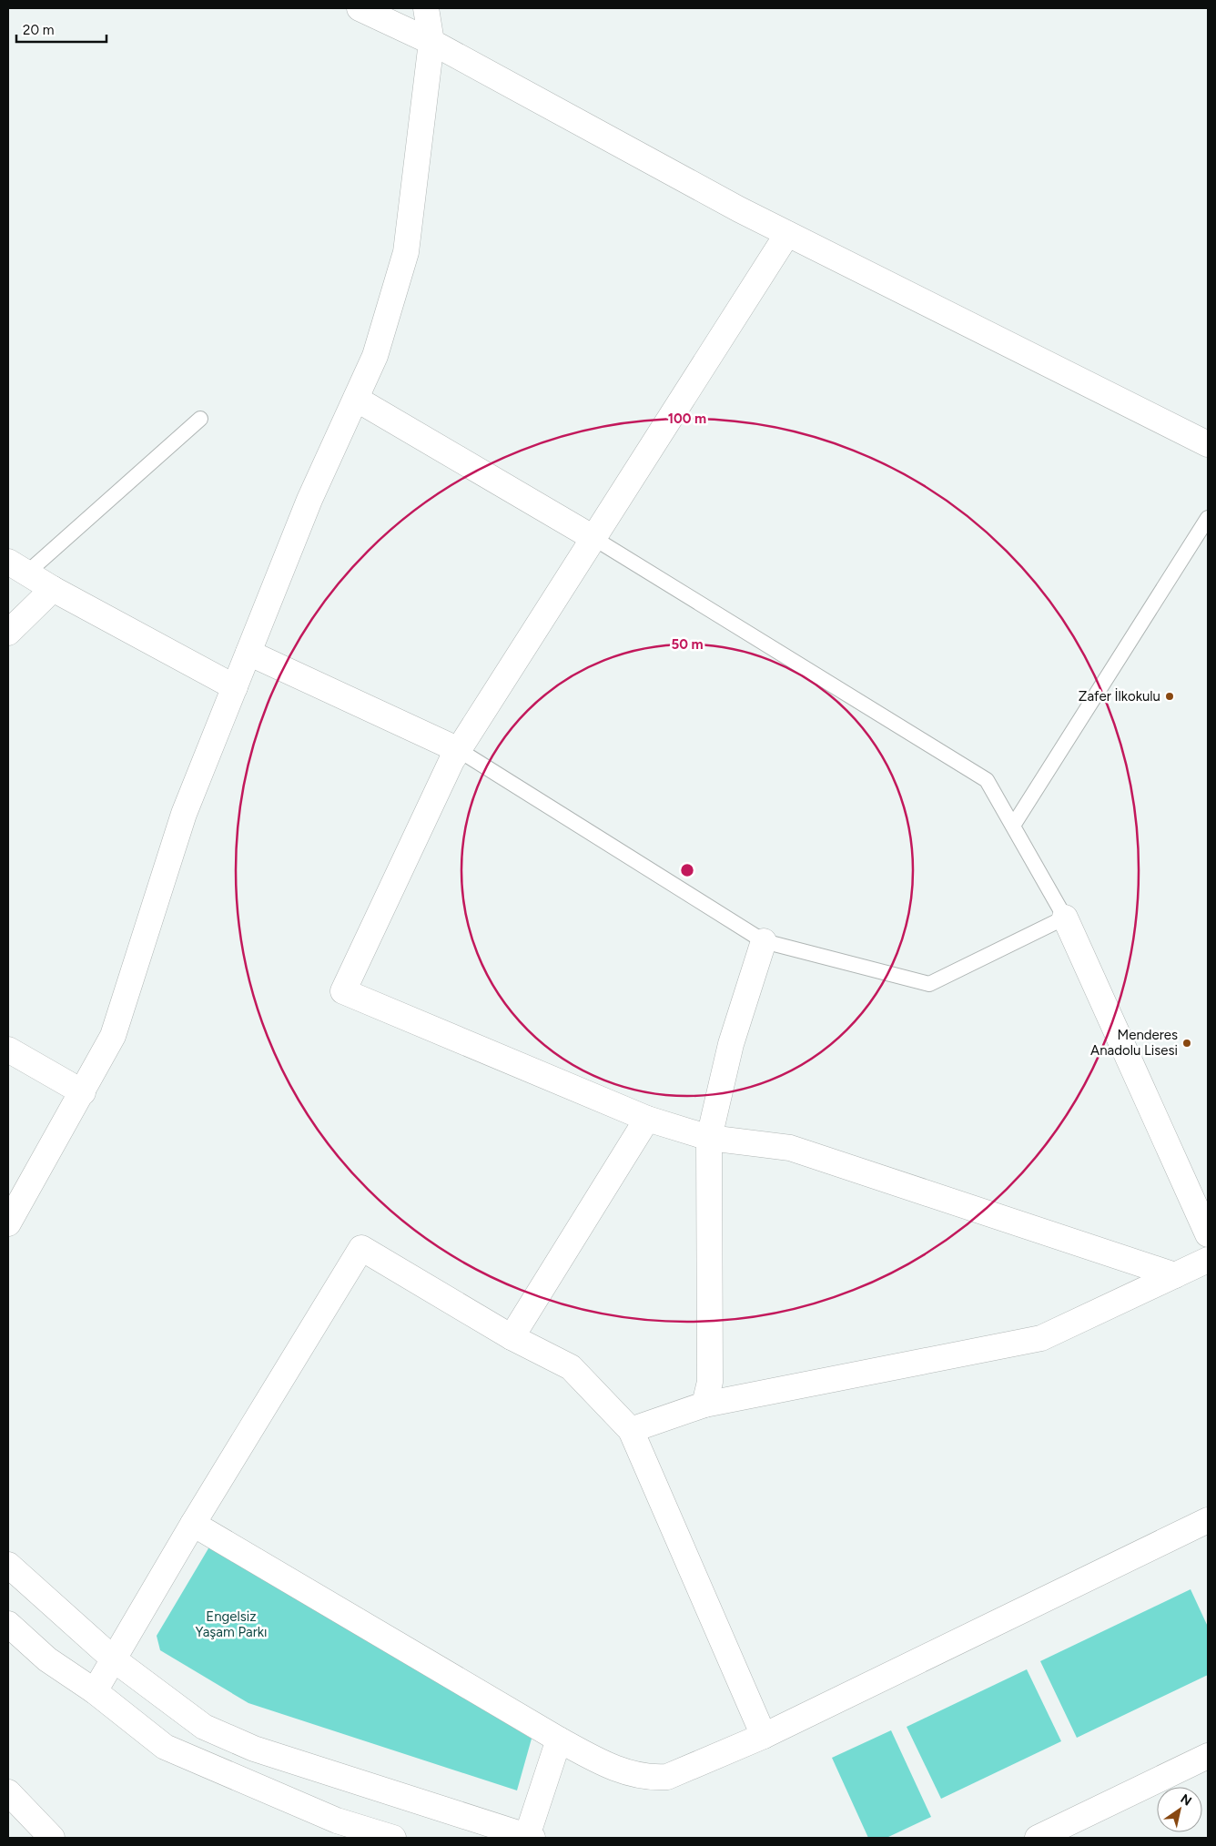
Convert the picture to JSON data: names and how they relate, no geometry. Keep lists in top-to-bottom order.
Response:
{
  "parks": ["Engelsiz Yaşam Parkı"],
  "places": ["Zafer İlkokulu", "Menderes Anadolu Lisesi"],
  "scale_bar": "20 m",
  "north": "top right",
  "rings": ["100 m", "50 m"]
}
